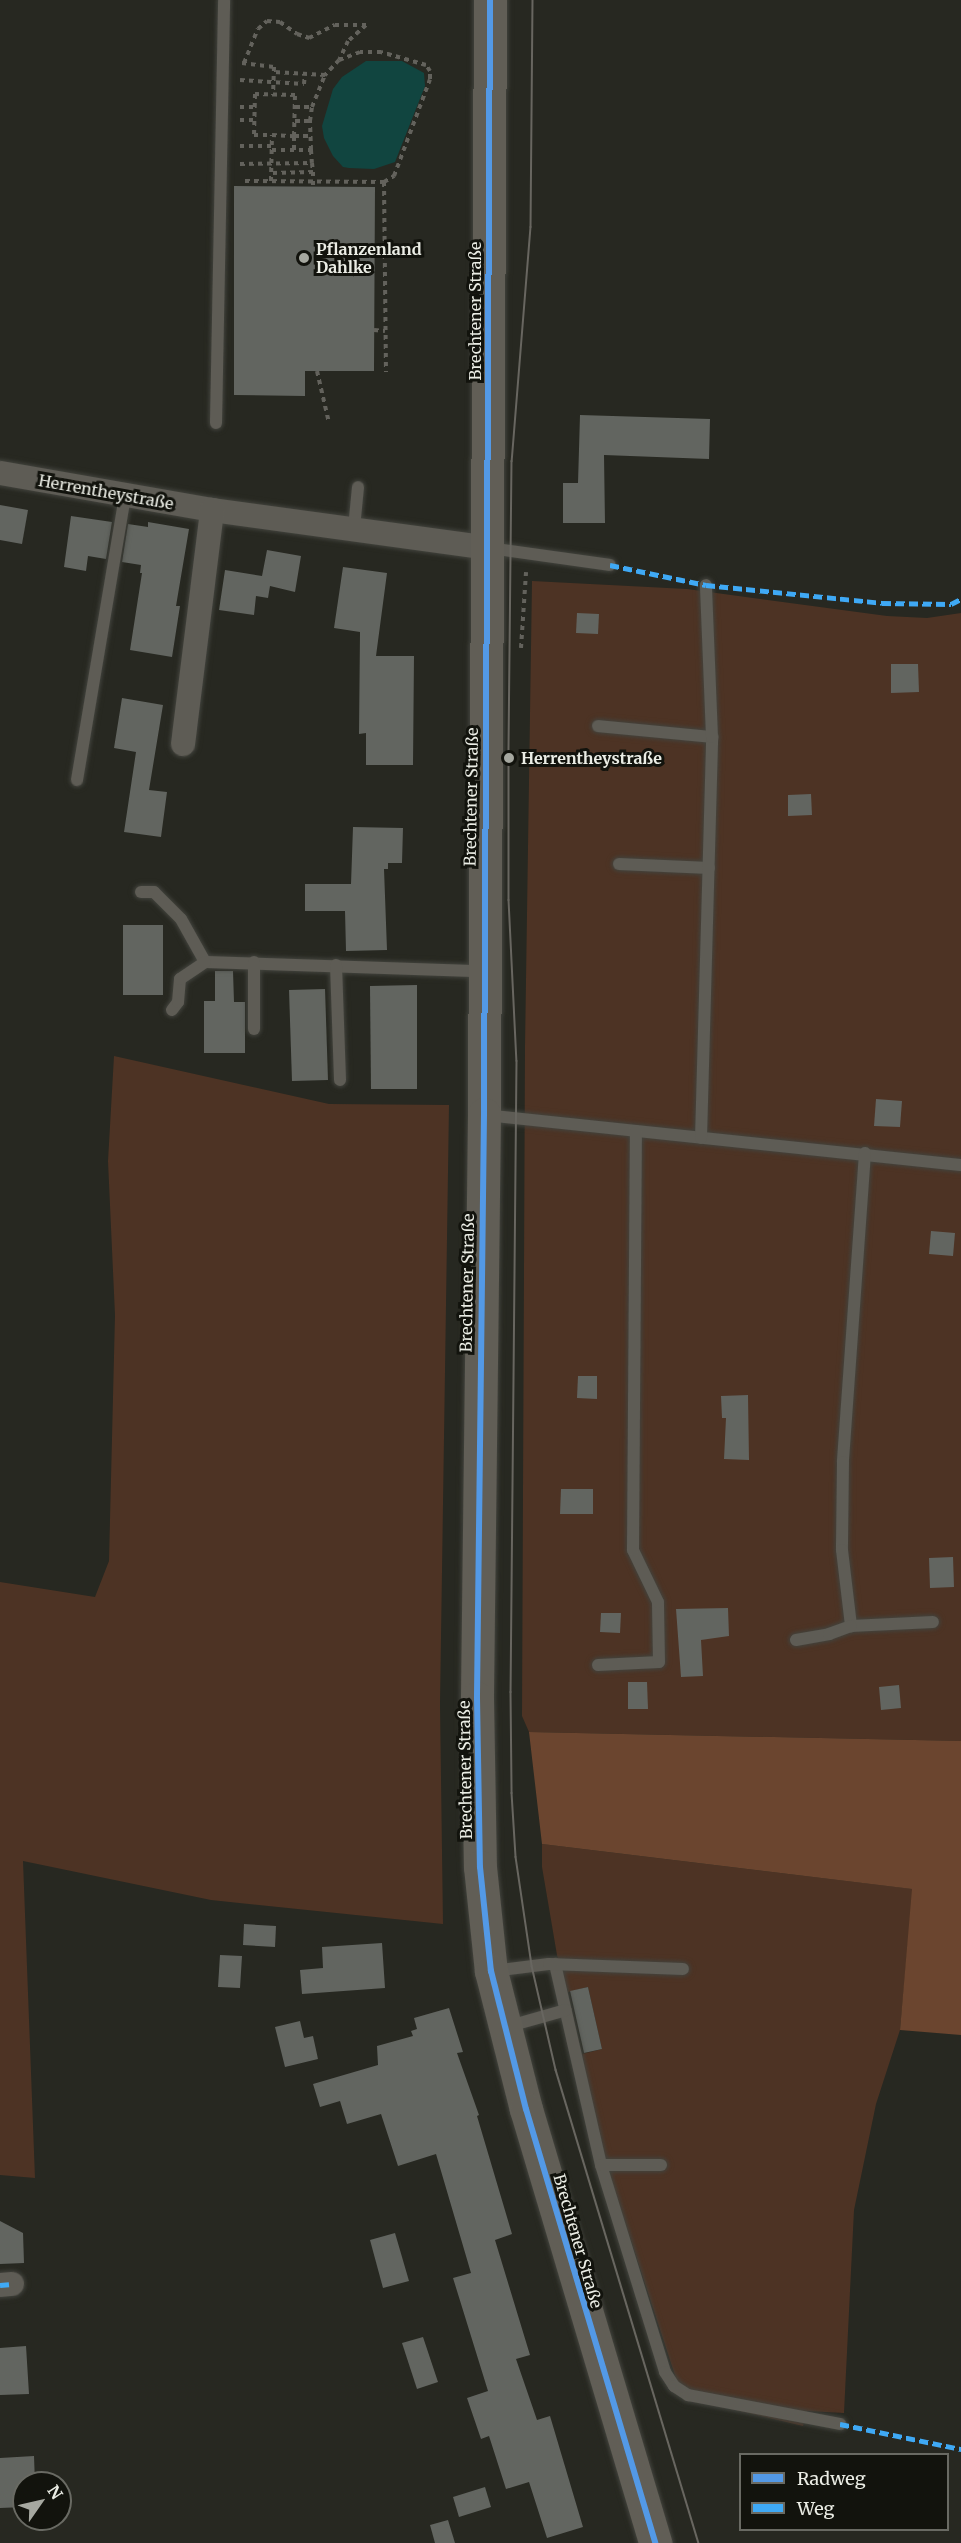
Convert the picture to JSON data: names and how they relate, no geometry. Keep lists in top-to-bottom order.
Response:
{
  "streets": {
    "main road": ["Brechtener Straße"],
    "street": ["Herrentheystraße"]
  },
  "crossings": [
    ["Brechtener Straße", "Herrentheystraße"]
  ],
  "places": ["Pflanzenland Dahlke", "Herrentheystraße"],
  "legend": ["Radweg", "Weg"],
  "north": "top right"
}
